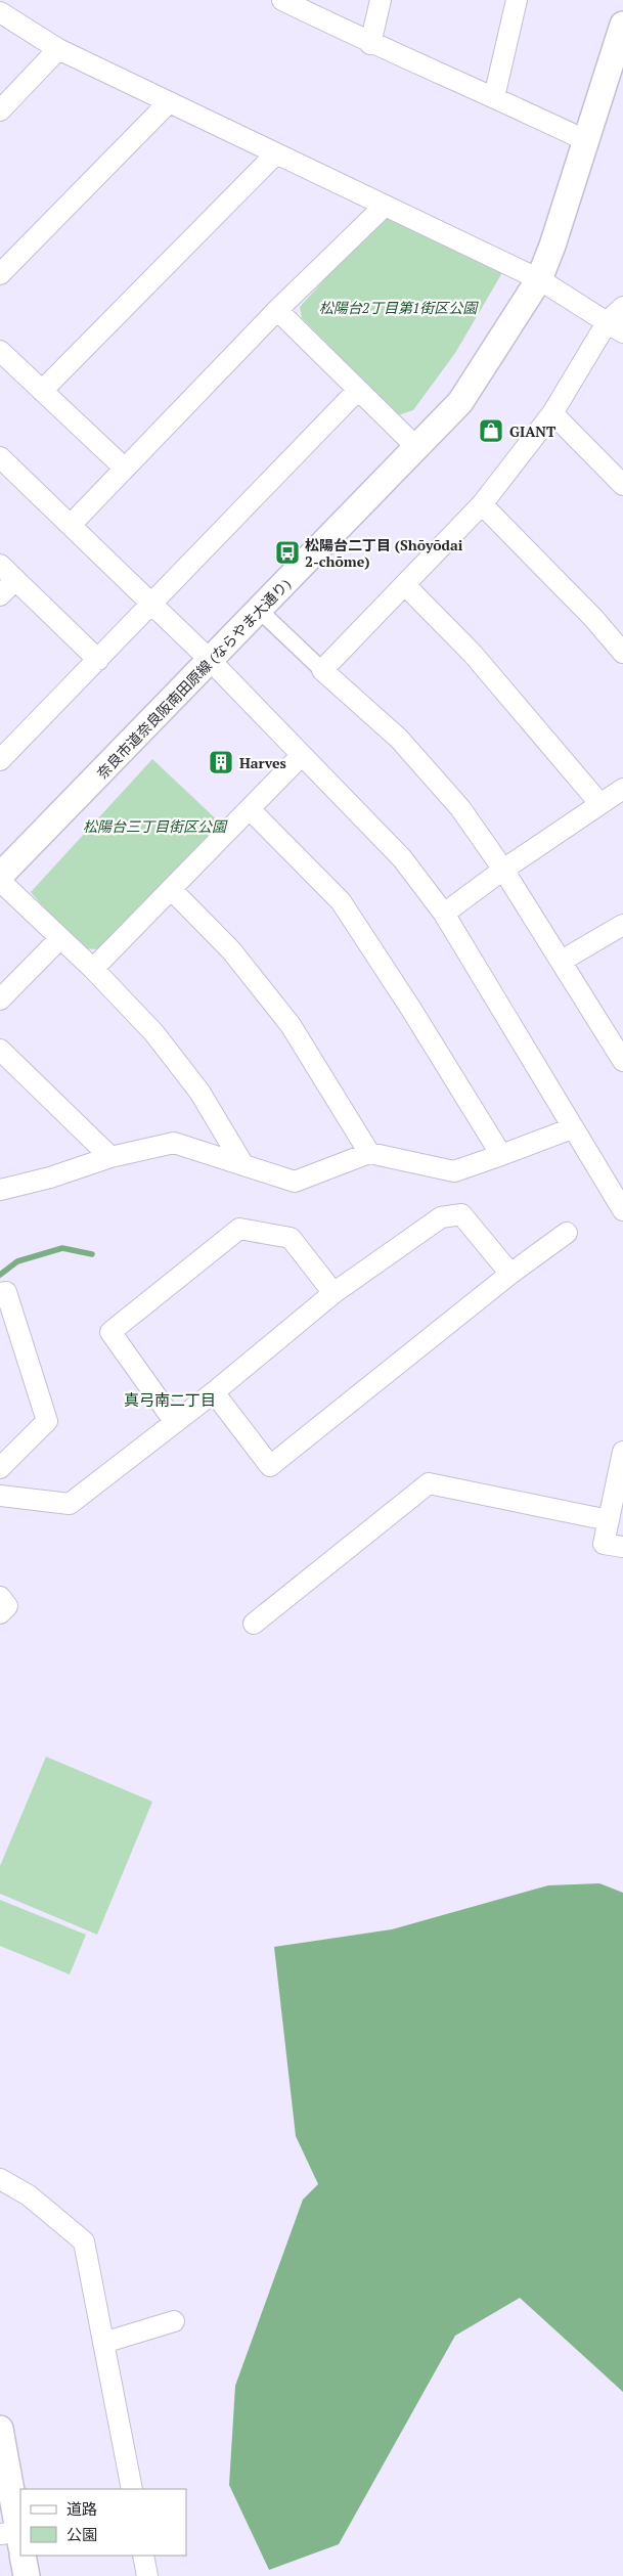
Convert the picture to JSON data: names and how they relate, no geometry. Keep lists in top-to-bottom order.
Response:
{
  "streets": {
    "street": ["奈良市道奈良阪南田原線 (ならやま大通り)"]
  },
  "districts": ["真弓南二丁目"],
  "parks": ["松陽台2丁目第1街区公園", "松陽台三丁目街区公園"],
  "places": {
    "shop": ["GIANT"],
    "bus stop": ["松陽台二丁目 (Shōyōdai 2-chōme)"],
    "building": ["Harves"]
  },
  "legend": ["道路", "公園"]
}
